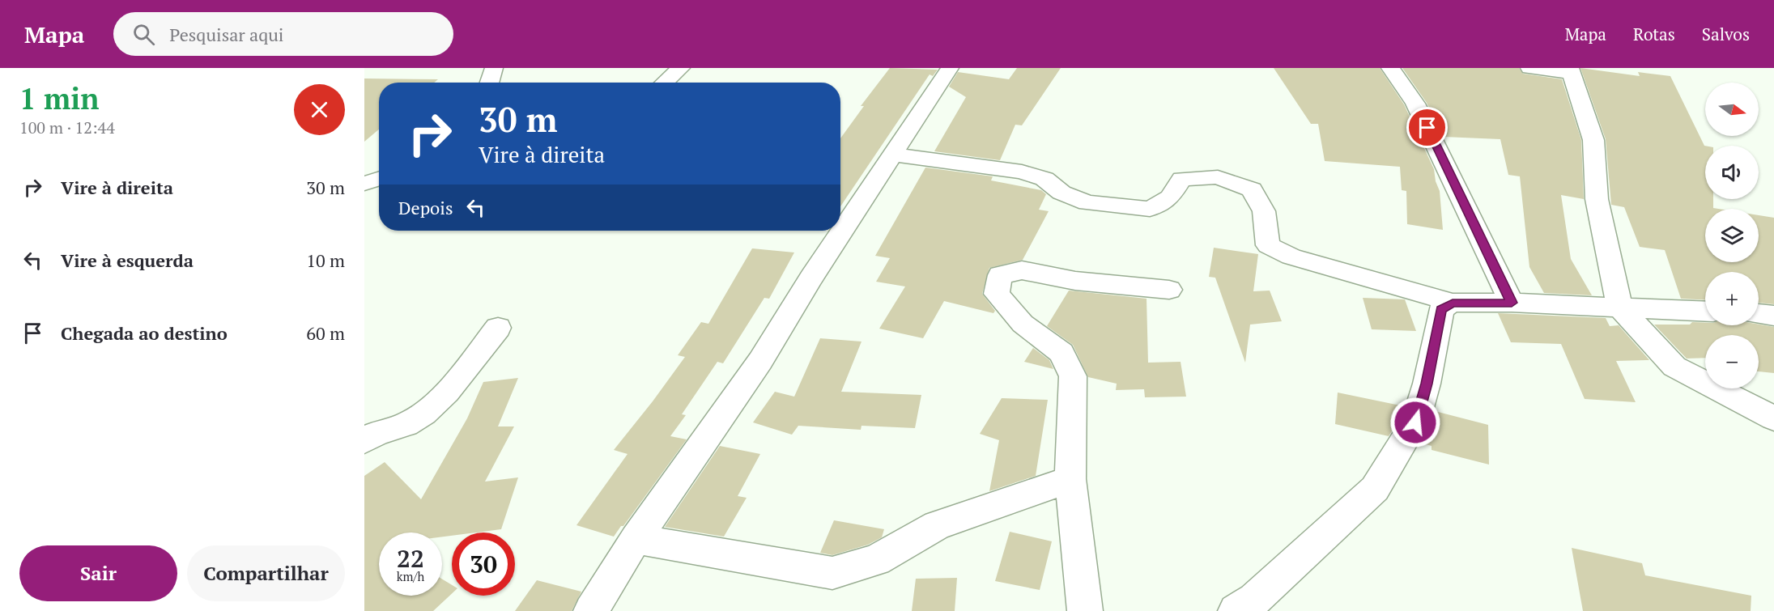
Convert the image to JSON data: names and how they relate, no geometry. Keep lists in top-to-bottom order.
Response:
{
  "north": "right",
  "page": {
    "header": "Mapa",
    "search": "Pesquisar aqui",
    "nav": ["Mapa", "Rotas", "Salvos"],
    "heading": ["1 min", "100 m · 12:44"],
    "map_buttons": ["+", "−"],
    "turn": ["30 m", "Vire à direita"],
    "list": [
      {
        "name": "Vire à direita",
        "value": "30 m"
      },
      {
        "name": "Vire à esquerda",
        "value": "10 m"
      },
      {
        "name": "Chegada ao destino",
        "value": "60 m"
      }
    ],
    "then": "Depois",
    "speed": "22 km/h",
    "limit": "30",
    "buttons": ["Sair", "Compartilhar"]
  }
}
